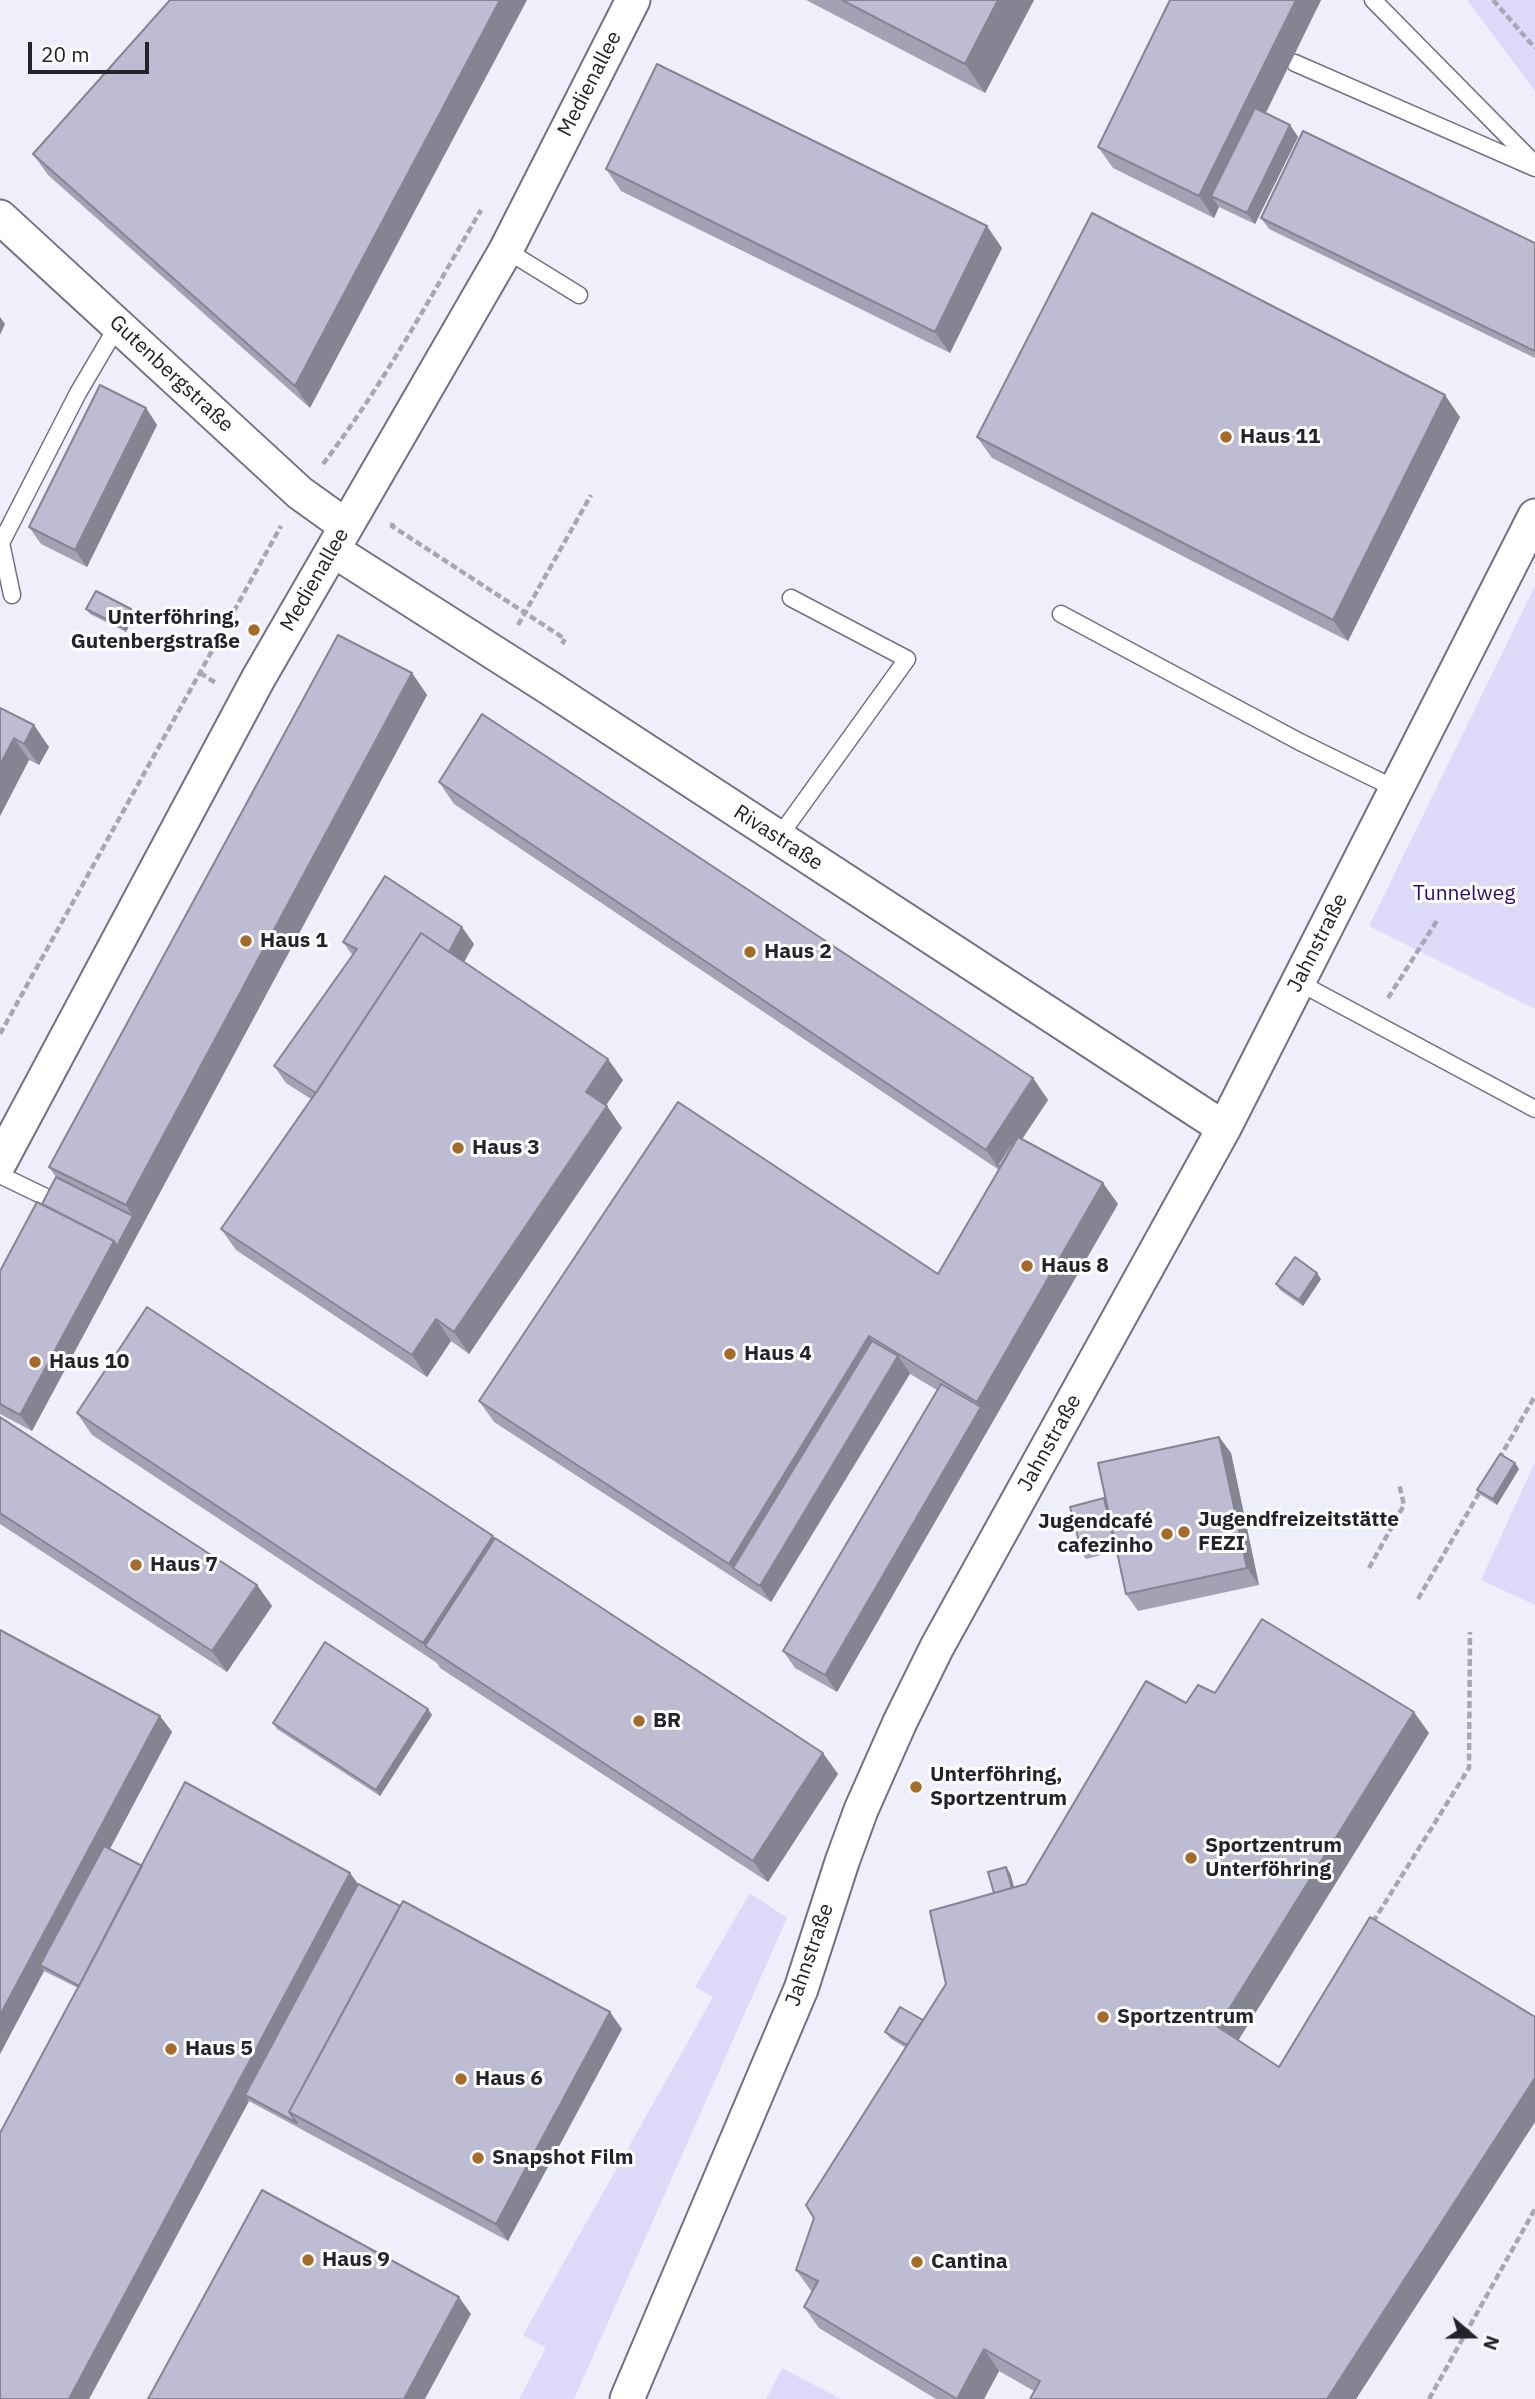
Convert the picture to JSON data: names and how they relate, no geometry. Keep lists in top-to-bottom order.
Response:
{
  "streets": {
    "street": [
      "Medienallee",
      "Gutenbergstraße",
      "Rivastraße",
      "Jahnstraße"
    ]
  },
  "crossings": [
    ["Medienallee", "Gutenbergstraße"],
    ["Medienallee", "Rivastraße"],
    ["Gutenbergstraße", "Rivastraße"],
    ["Rivastraße", "Jahnstraße"]
  ],
  "parks": ["Tunnelweg"],
  "places": [
    "Haus 11",
    "Unterföhring, Gutenbergstraße",
    "Haus 1",
    "Haus 2",
    "Haus 3",
    "Haus 8",
    "Haus 4",
    "Haus 10",
    "Jugendfreizeitstätte FEZI",
    "Jugendcafé cafezinho",
    "Haus 7",
    "BR",
    "Unterföhring, Sportzentrum",
    "Sportzentrum Unterföhring",
    "Sportzentrum",
    "Haus 5",
    "Haus 6",
    "Snapshot Film",
    "Haus 9",
    "Cantina"
  ],
  "scale_bar": "20 m",
  "north": "right"
}
